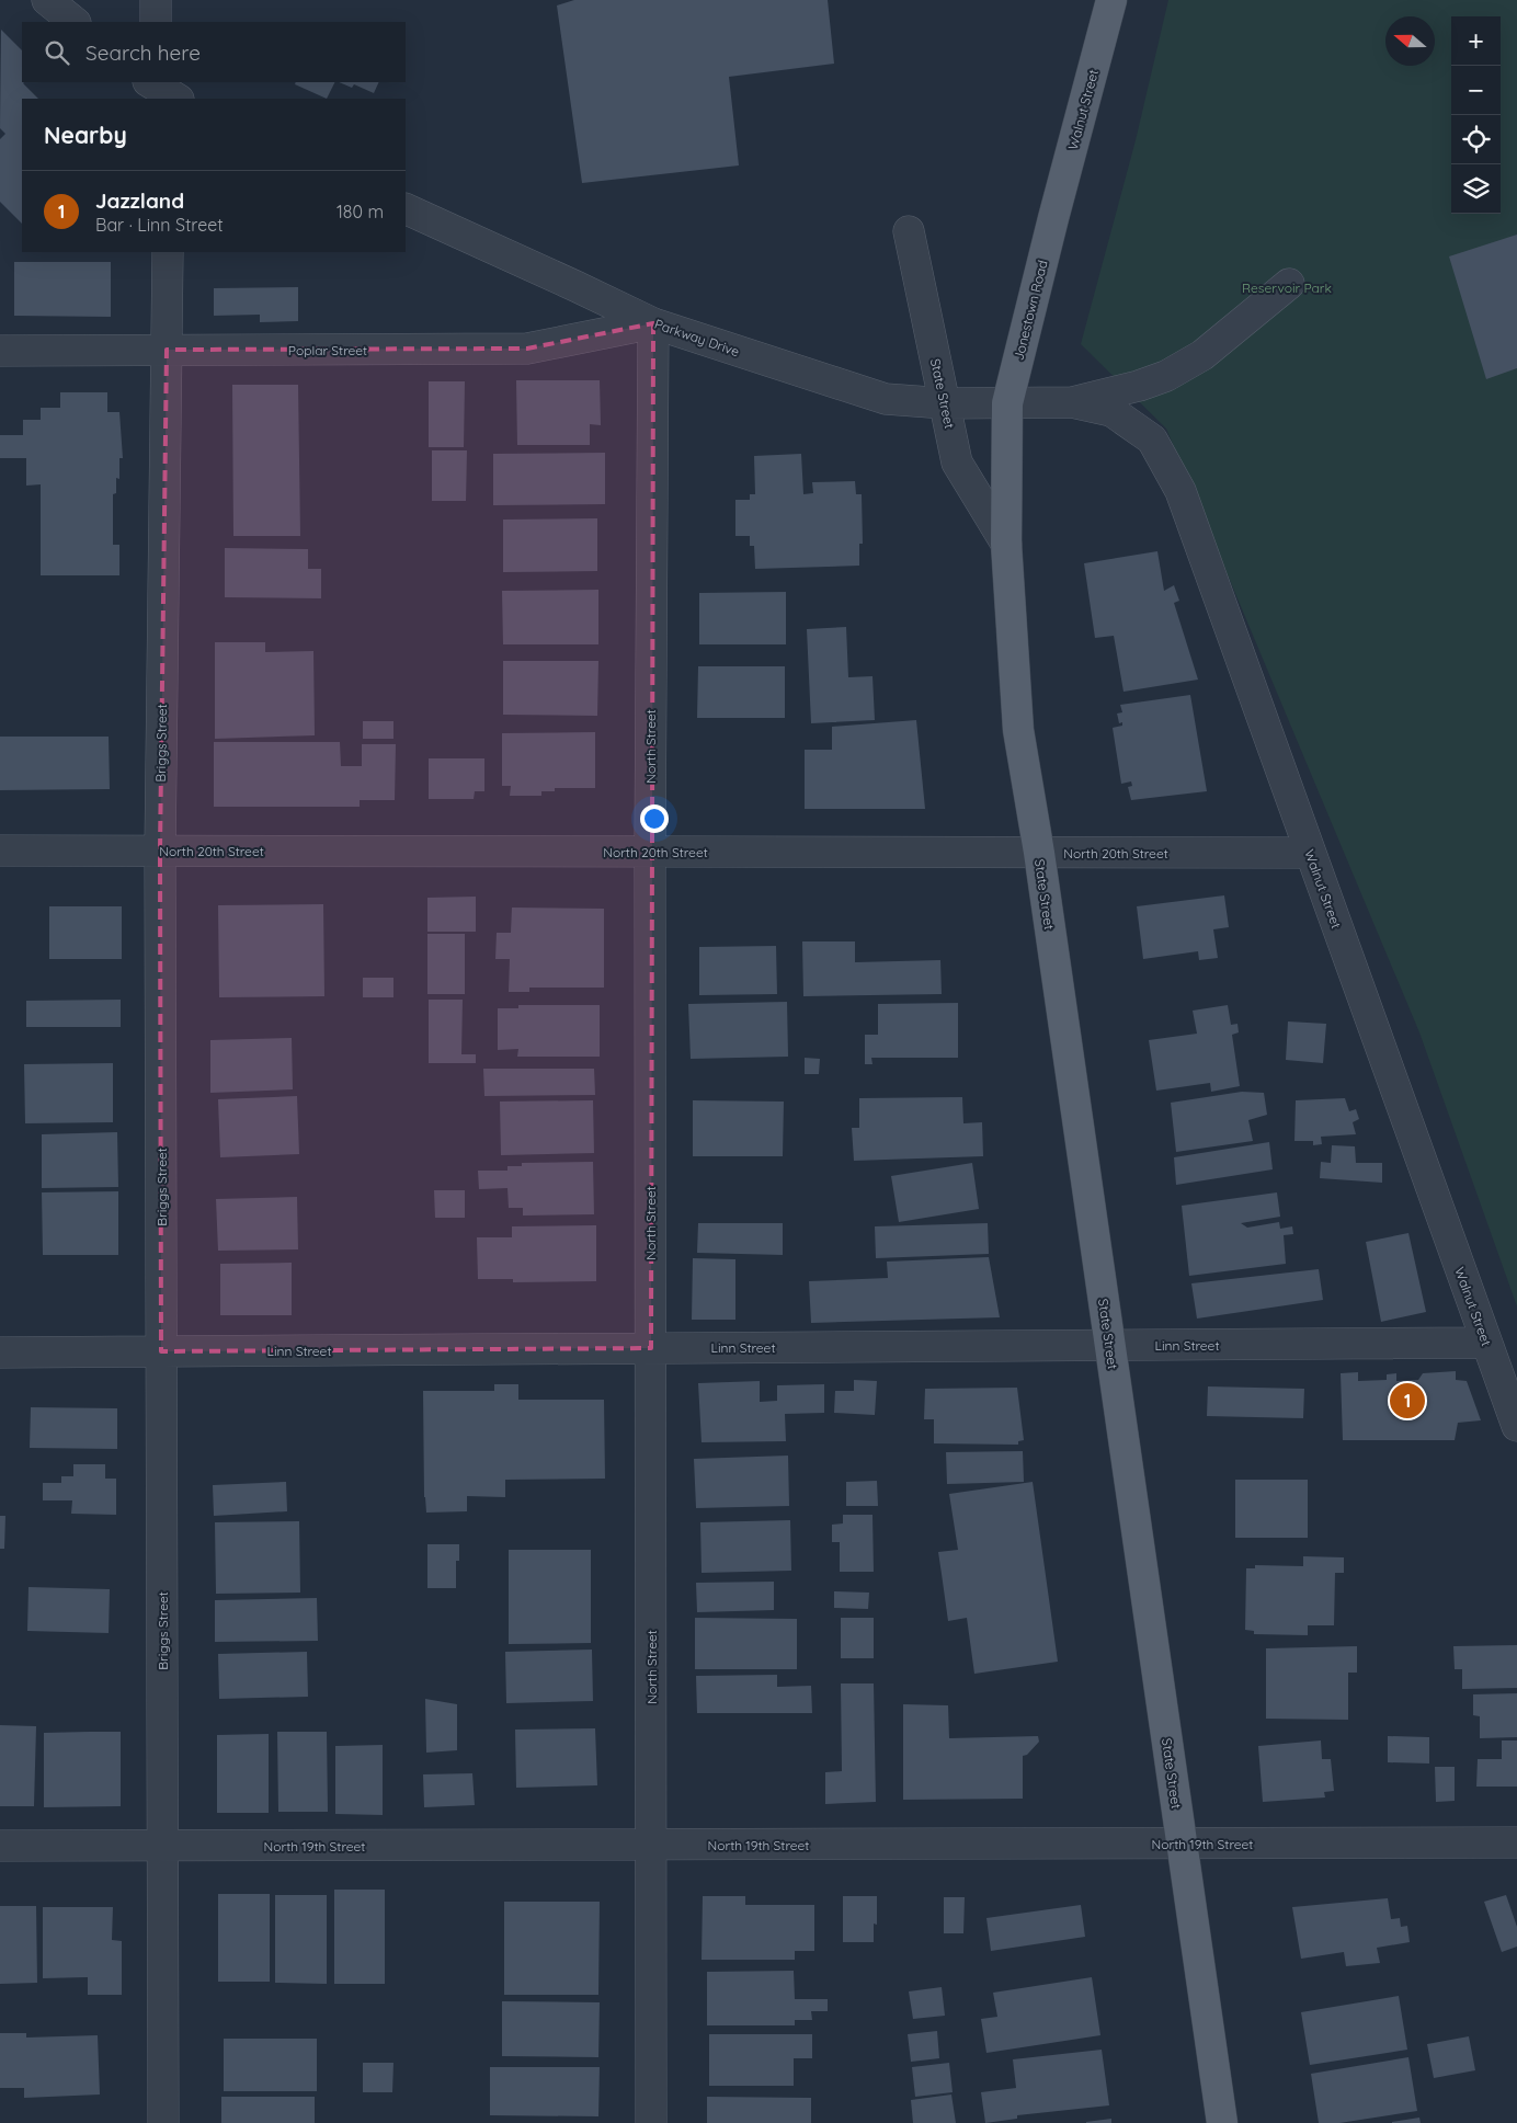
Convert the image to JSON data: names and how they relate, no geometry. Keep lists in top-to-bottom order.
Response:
{
  "streets": {
    "main road": ["Walnut Street", "Jonestown Road", "State Street"],
    "street": [
      "Parkway Drive",
      "Poplar Street",
      "Briggs Street",
      "North Street",
      "North 20th Street",
      "Linn Street",
      "North 19th Street"
    ]
  },
  "crossings": [
    ["Walnut Street", "Jonestown Road"],
    ["Walnut Street", "Parkway Drive"],
    ["Walnut Street", "North 20th Street"],
    ["Walnut Street", "Linn Street"],
    ["Jonestown Road", "Parkway Drive"],
    ["Jonestown Road", "State Street"],
    ["Parkway Drive", "Poplar Street"],
    ["Parkway Drive", "State Street"],
    ["Parkway Drive", "North Street"],
    ["Poplar Street", "Briggs Street"],
    ["Poplar Street", "North Street"],
    ["State Street", "North 20th Street"],
    ["State Street", "Linn Street"],
    ["State Street", "North 19th Street"],
    ["Briggs Street", "North 20th Street"],
    ["Briggs Street", "Linn Street"],
    ["Briggs Street", "North 19th Street"],
    ["North Street", "North 20th Street"],
    ["North Street", "Linn Street"],
    ["North Street", "North 19th Street"]
  ],
  "parks": ["Reservoir Park"],
  "north": "left",
  "page": {
    "map_buttons": ["+", "−"],
    "search": "Search here",
    "heading": "Nearby",
    "list": [
      {
        "mark": "1",
        "name": "Jazzland",
        "note": "Bar · Linn Street",
        "value": "180 m"
      }
    ],
    "pins": "1"
  }
}
